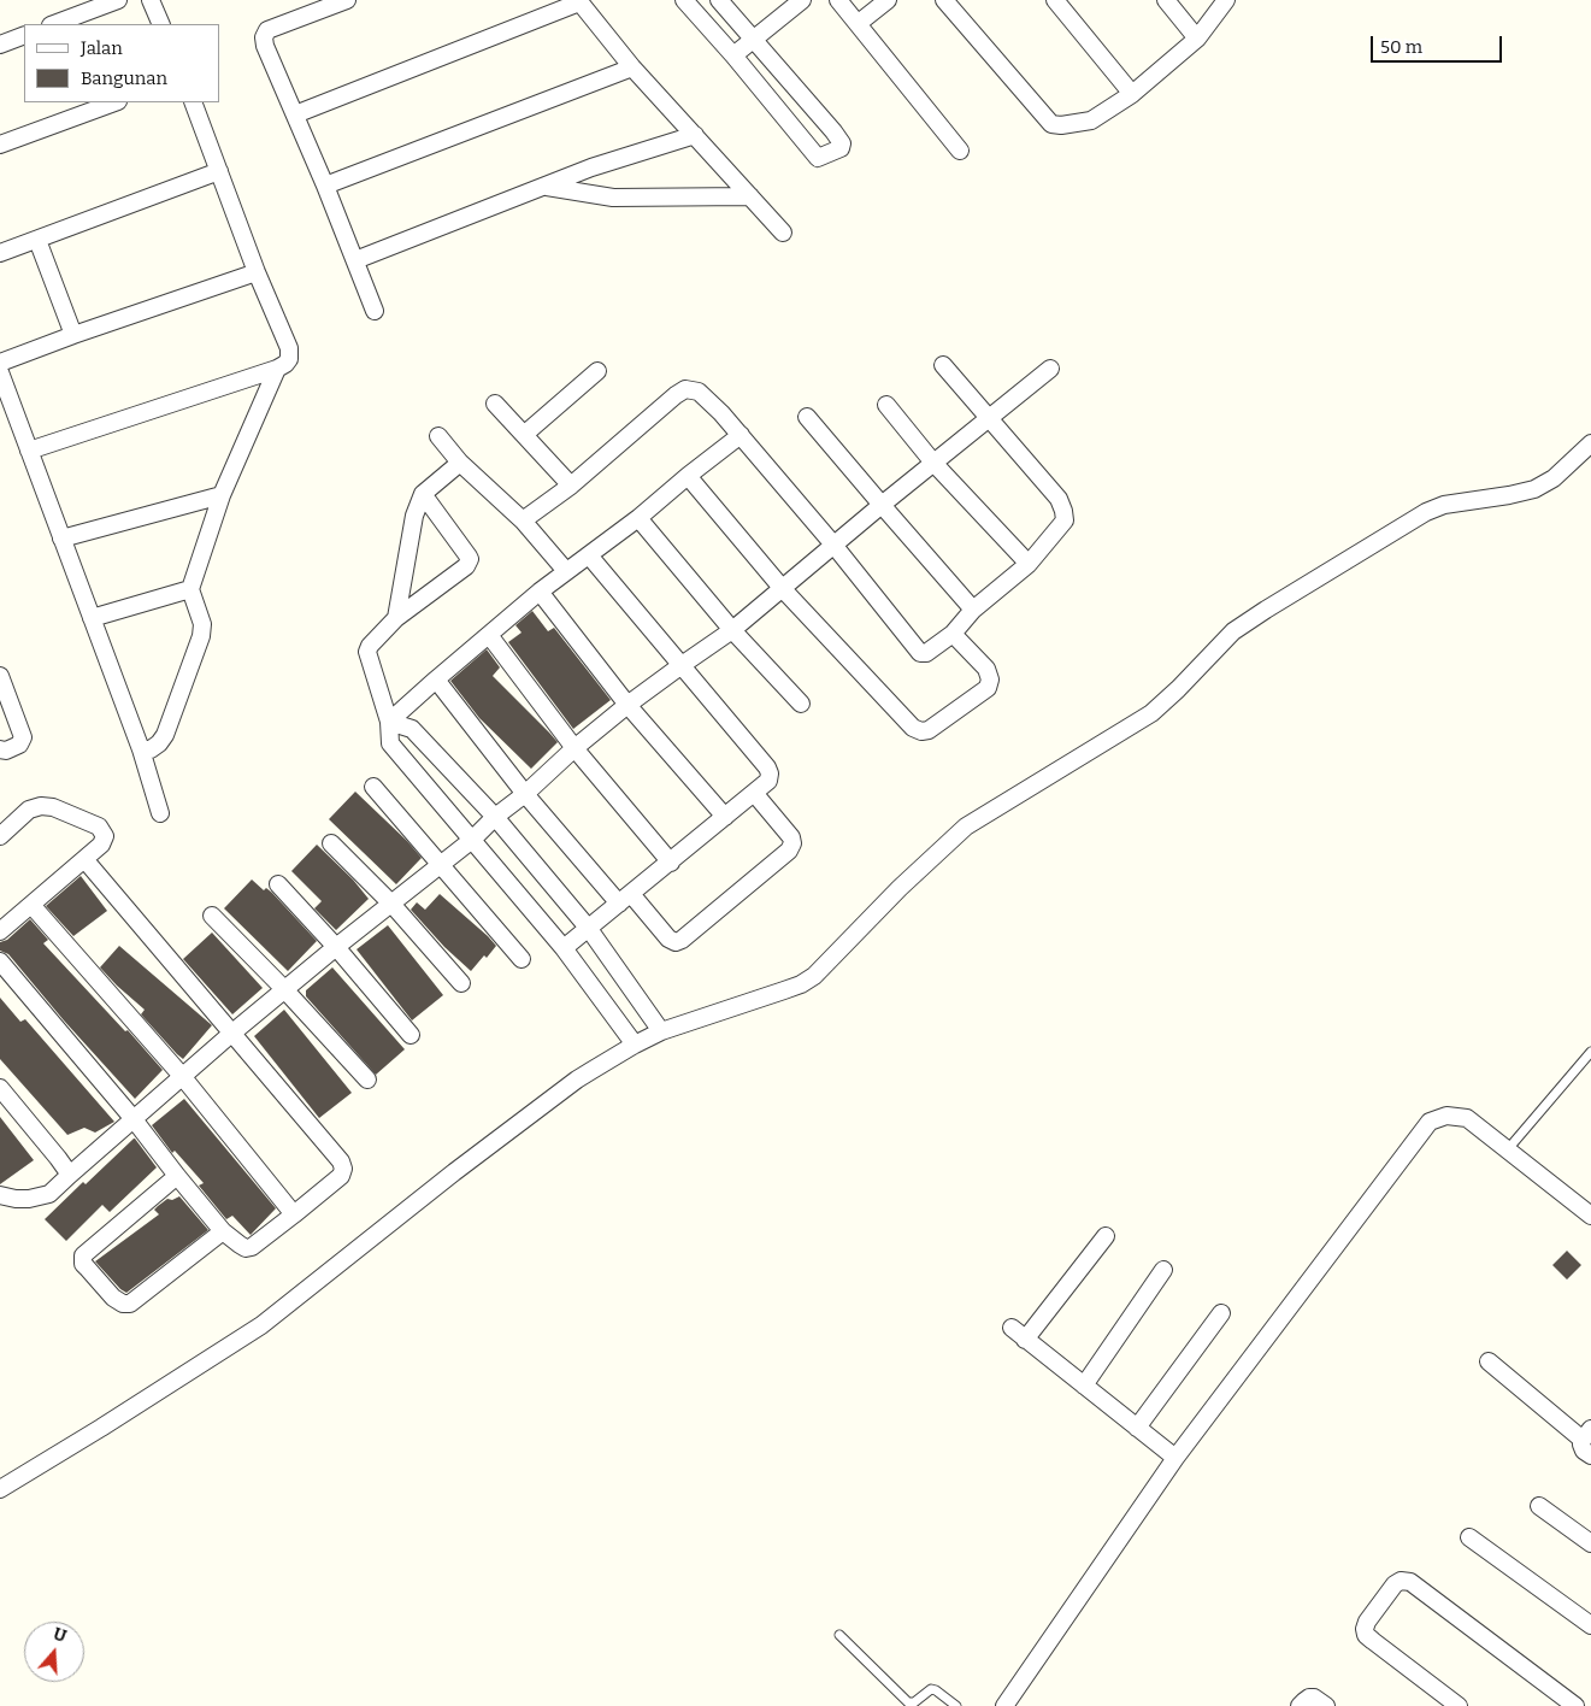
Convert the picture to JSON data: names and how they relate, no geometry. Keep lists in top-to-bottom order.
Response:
{
  "legend": ["Jalan", "Bangunan"],
  "scale_bar": "50 m",
  "north": "top"
}
